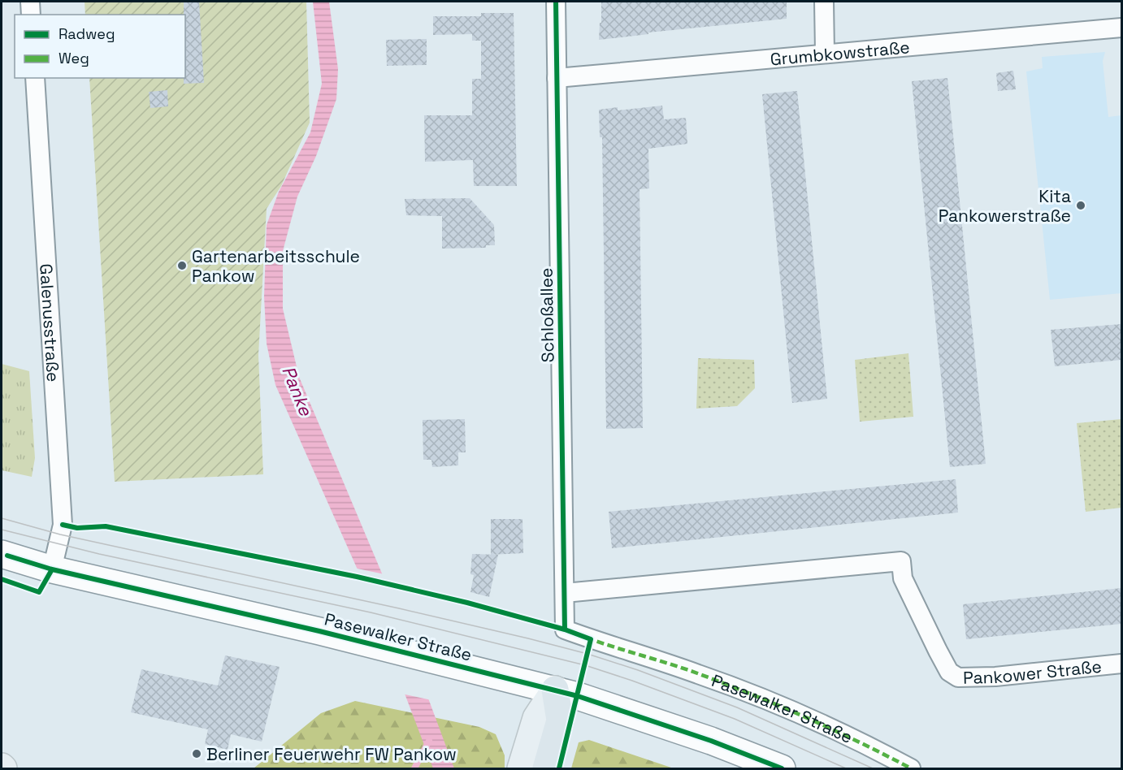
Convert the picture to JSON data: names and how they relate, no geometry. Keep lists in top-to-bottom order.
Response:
{
  "streets": {
    "main road": ["Pasewalker Straße"],
    "street": [
      "Grumbkowstraße",
      "Schloßallee",
      "Galenusstraße",
      "Pankower Straße"
    ]
  },
  "crossings": [
    ["Grumbkowstraße", "Schloßallee"],
    ["Schloßallee", "Pasewalker Straße"],
    ["Schloßallee", "Pankower Straße"],
    ["Galenusstraße", "Pasewalker Straße"]
  ],
  "water": ["Panke"],
  "places": ["Kita Pankowerstraße", "Gartenarbeitsschule Pankow", "Berliner Feuerwehr FW Pankow"],
  "legend": ["Radweg", "Weg"]
}
